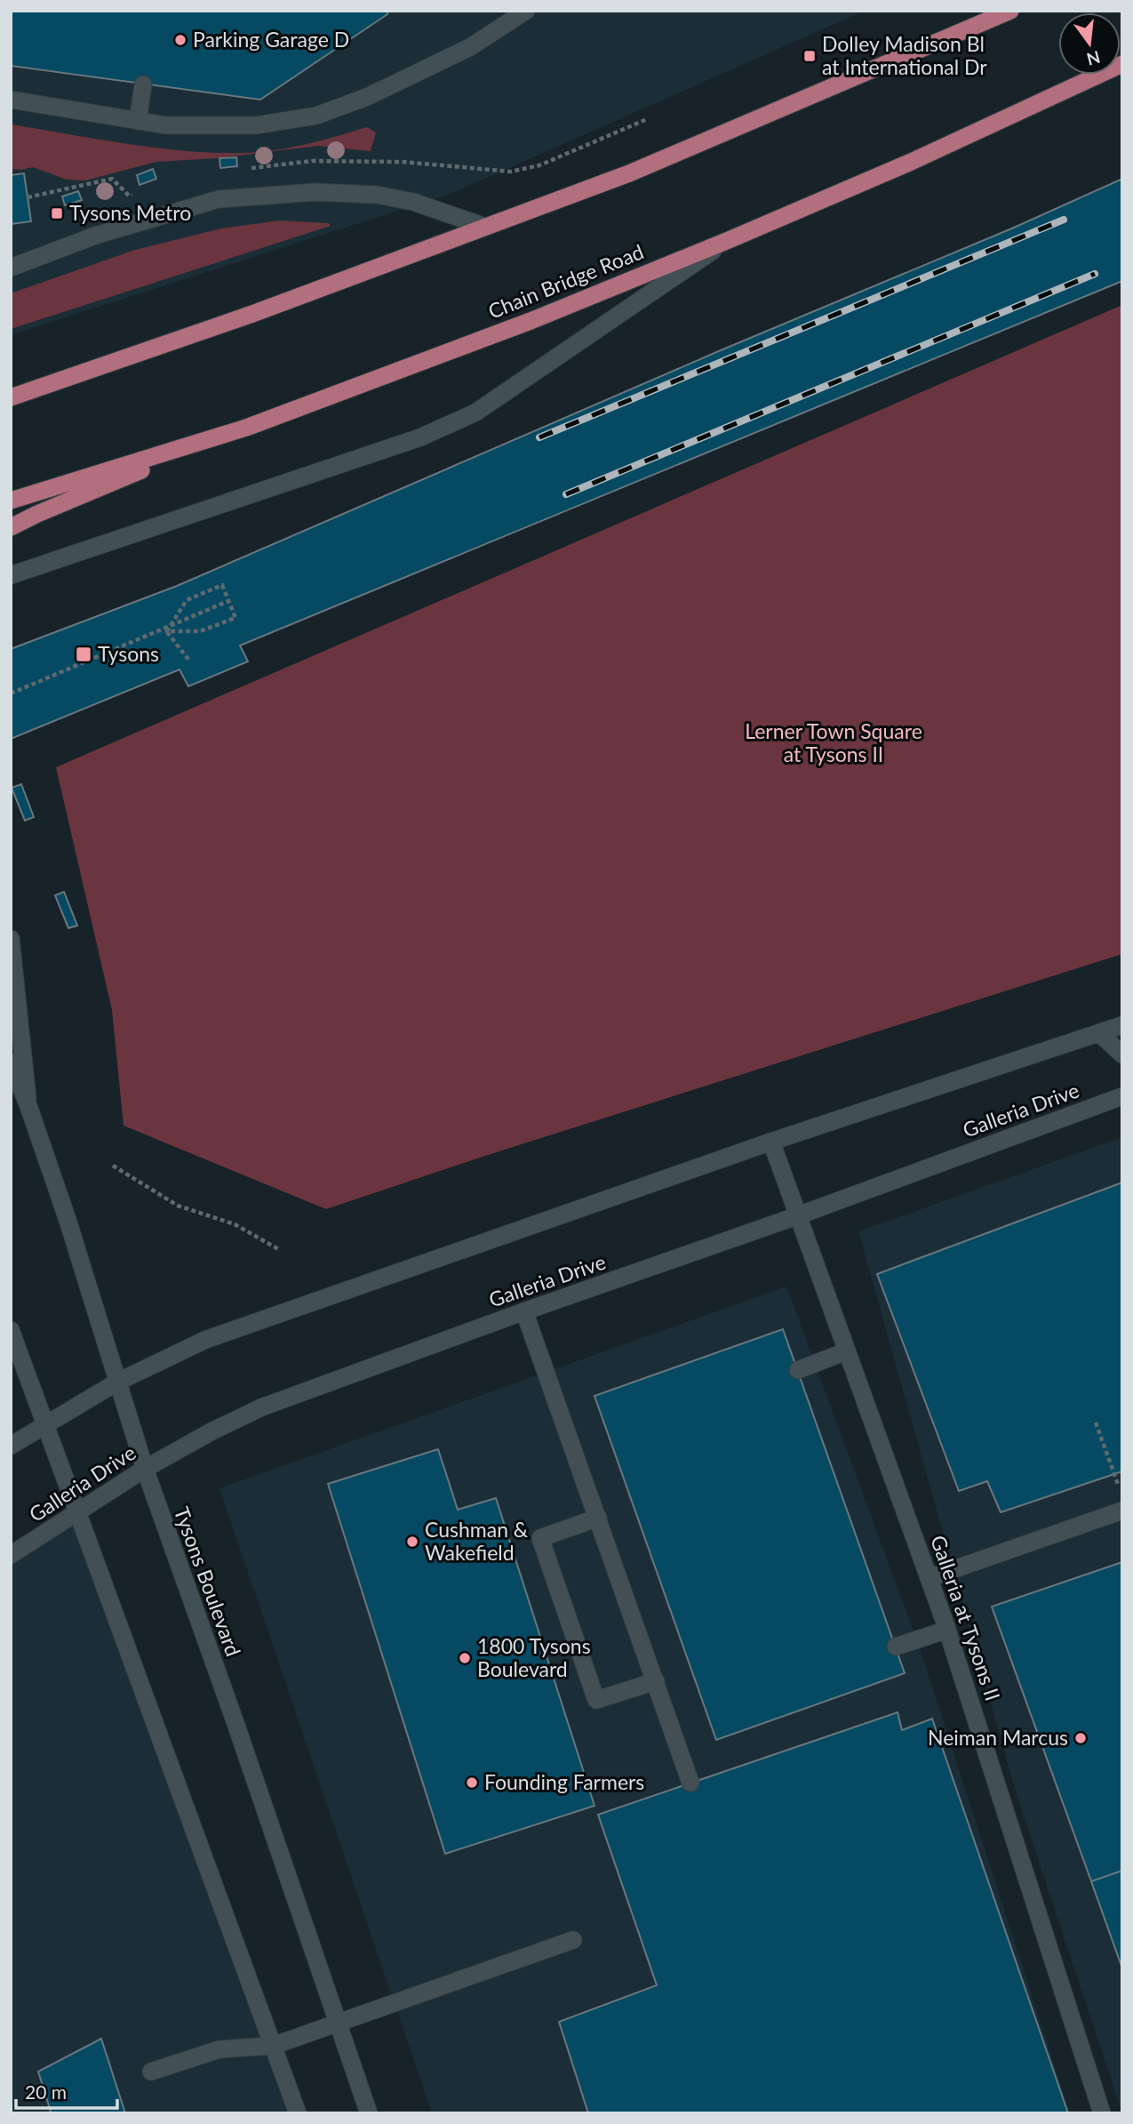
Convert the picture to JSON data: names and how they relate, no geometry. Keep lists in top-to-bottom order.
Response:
{
  "streets": {
    "main road": ["Chain Bridge Road"],
    "street": ["Galleria Drive", "Tysons Boulevard", "Galleria at Tysons II"]
  },
  "crossings": [
    ["Galleria Drive", "Tysons Boulevard"],
    ["Galleria Drive", "Galleria at Tysons II"]
  ],
  "parks": ["Lerner Town Square at Tysons II"],
  "places": {
    "other": [
      "Parking Garage D",
      "Cushman & Wakefield",
      "1800 Tysons Boulevard",
      "Neiman Marcus",
      "Founding Farmers"
    ],
    "transit": ["Dolley Madison Bl at International Dr", "Tysons Metro", "Tysons"]
  },
  "scale_bar": "20 m",
  "north": "bottom"
}
